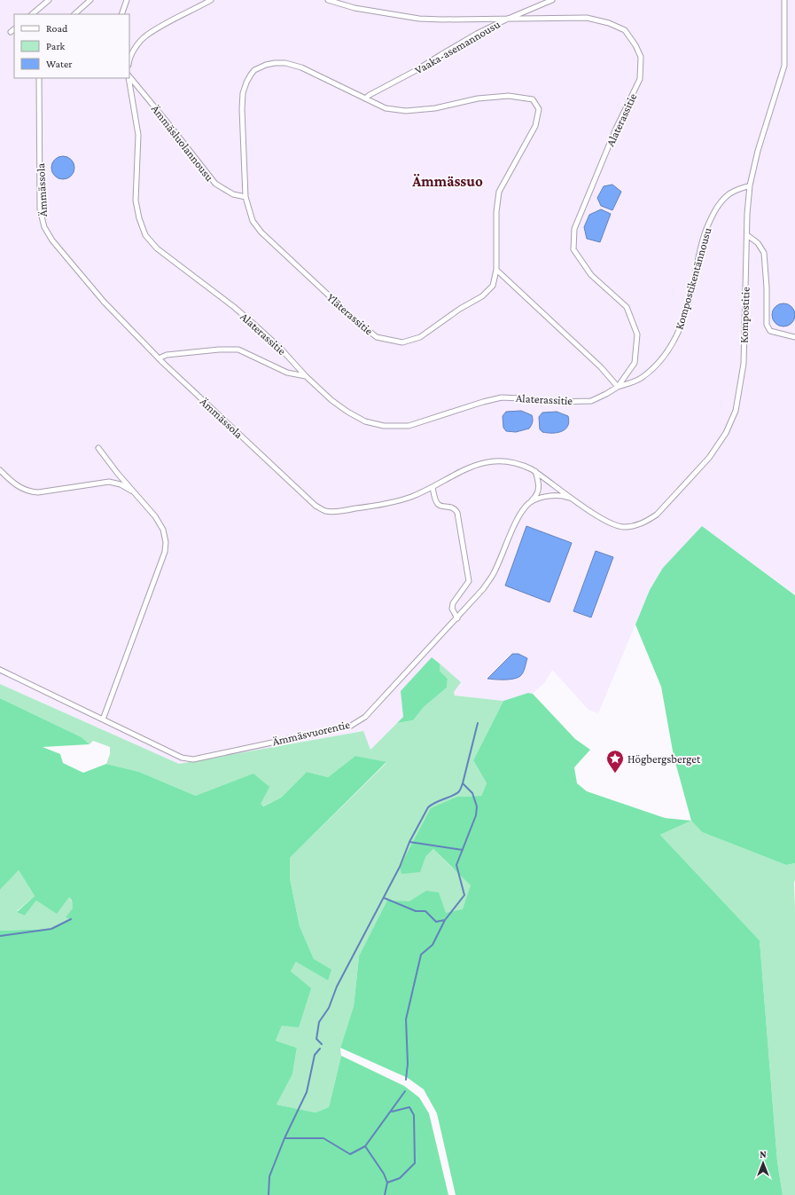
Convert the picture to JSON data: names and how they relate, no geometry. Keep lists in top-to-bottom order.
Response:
{
  "streets": {
    "street": [
      "Vaaka-asemannousu",
      "Alaterassitie",
      "Ämmäsluolannousu",
      "Ämmässola",
      "Kompostikentännousu",
      "Yläterassitie",
      "Kompostitie",
      "Ämmäsvuorentie"
    ]
  },
  "crossings": [
    ["Vaaka-asemannousu", "Alaterassitie"],
    ["Vaaka-asemannousu", "Yläterassitie"],
    ["Alaterassitie", "Kompostikentännousu"],
    ["Ämmäsluolannousu", "Yläterassitie"],
    ["Ämmässola", "Kompostitie"],
    ["Ämmässola", "Ämmäsvuorentie"],
    ["Kompostikentännousu", "Kompostitie"]
  ],
  "districts": ["Ämmässuo"],
  "places": {
    "place": ["Högbergsberget"]
  },
  "legend": ["Road", "Park", "Water"],
  "north": "top"
}
